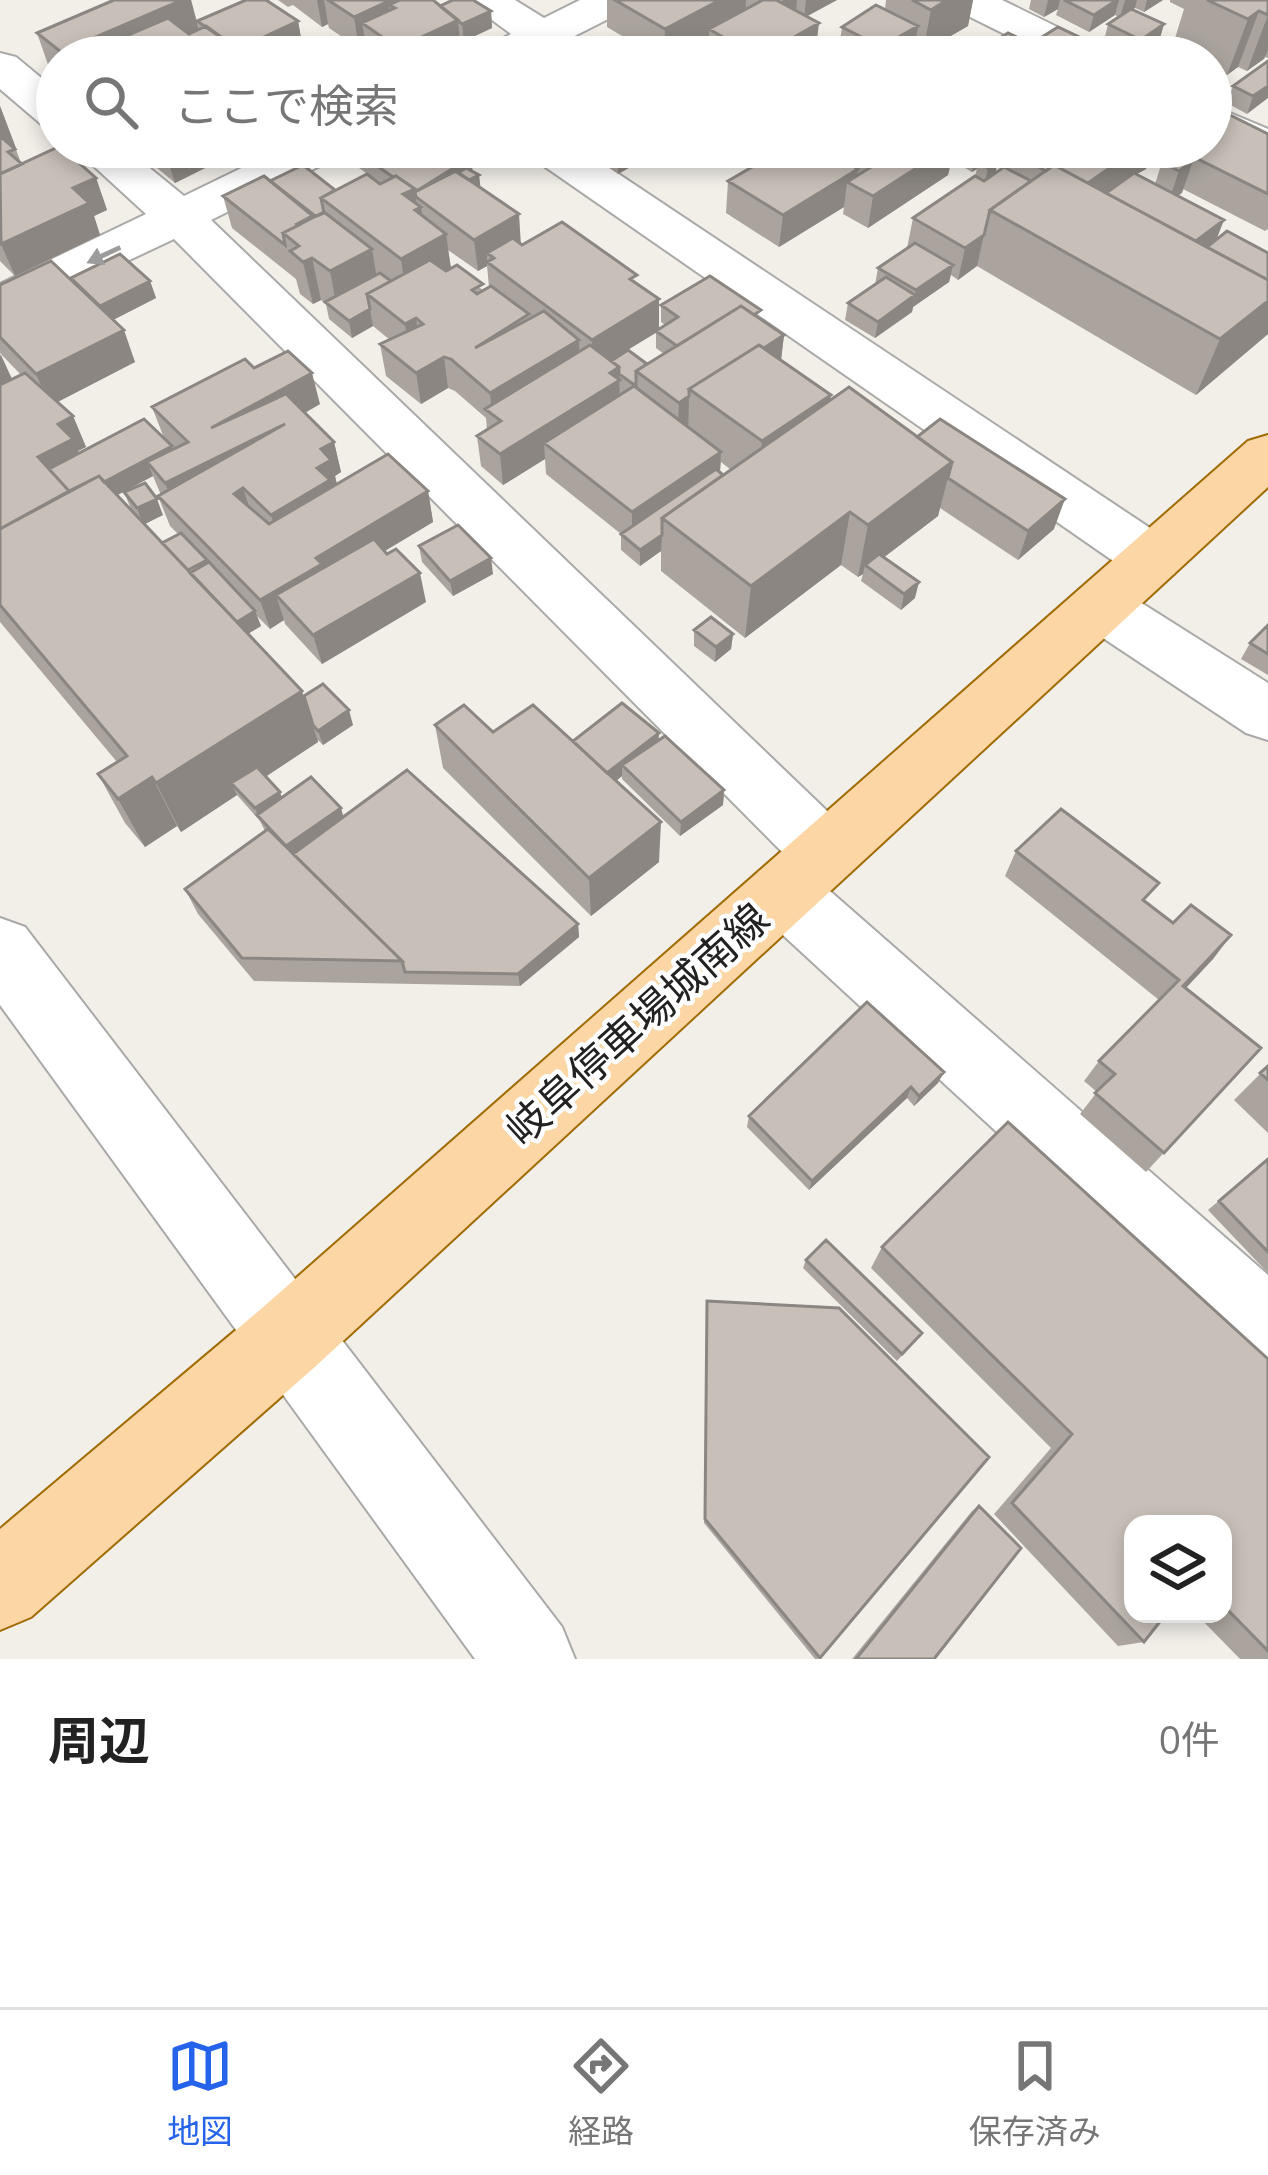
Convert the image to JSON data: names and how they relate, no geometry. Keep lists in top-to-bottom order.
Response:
{
  "streets": {
    "main road": ["岐阜停車場城南線"]
  },
  "page": {
    "search": "ここで検索",
    "heading": ["周辺", "0件"],
    "nav": ["地図", "経路", "保存済み"]
  }
}
